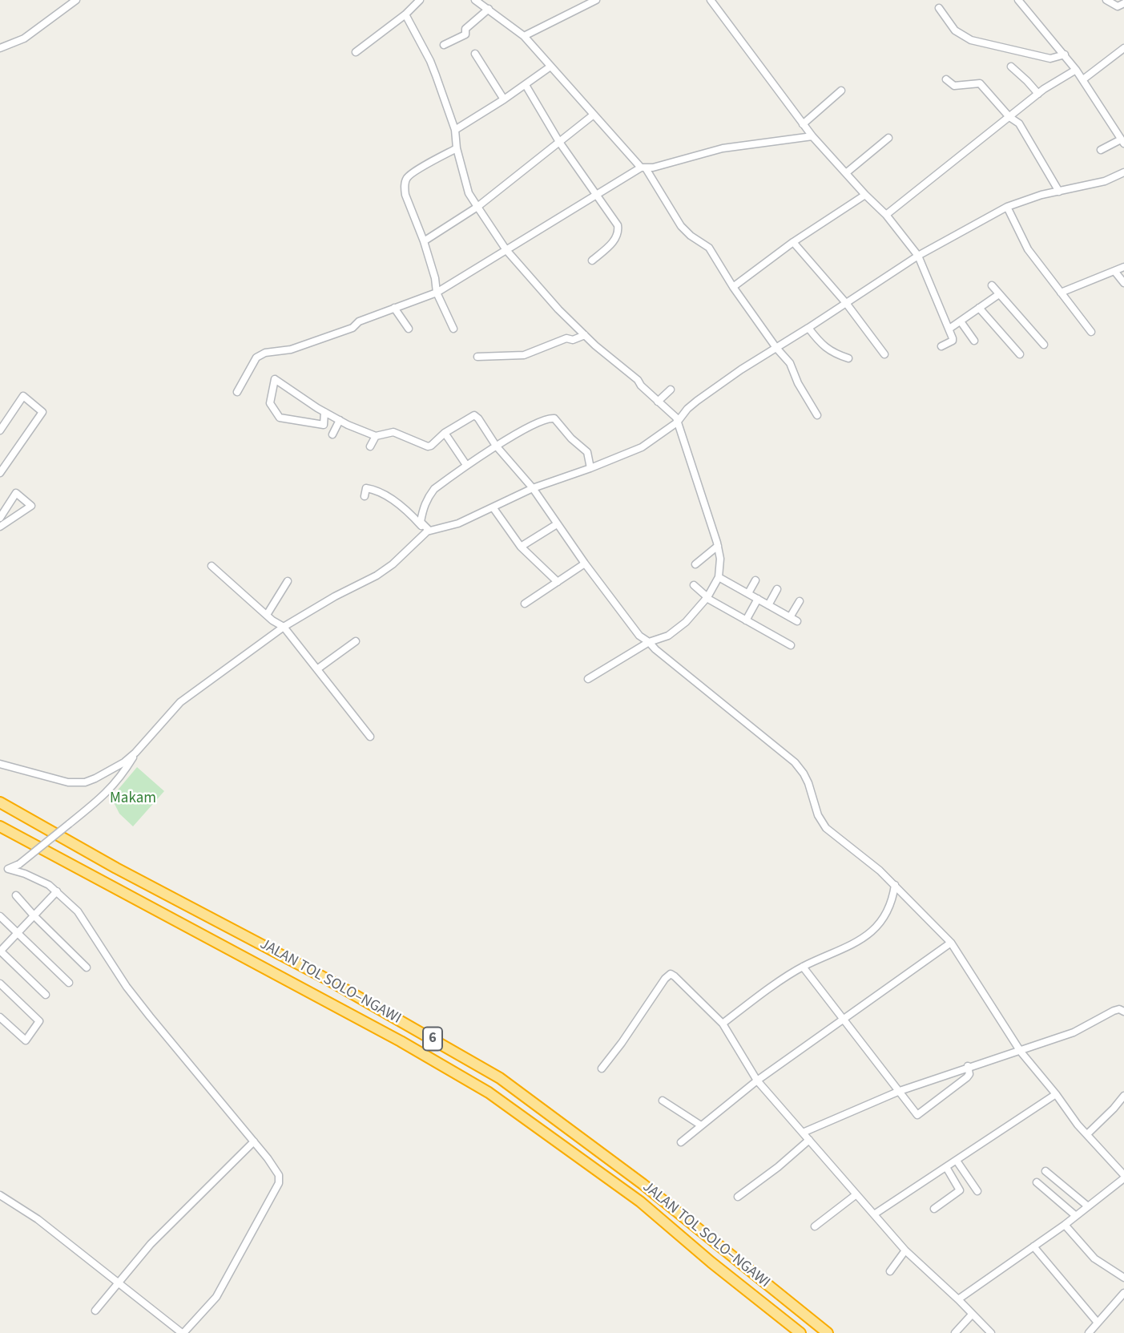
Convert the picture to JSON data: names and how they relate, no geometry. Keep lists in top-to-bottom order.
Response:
{
  "streets": {
    "highway": ["JALAN TOL SOLO–NGAWI", "6"]
  },
  "parks": ["Makam"]
}
